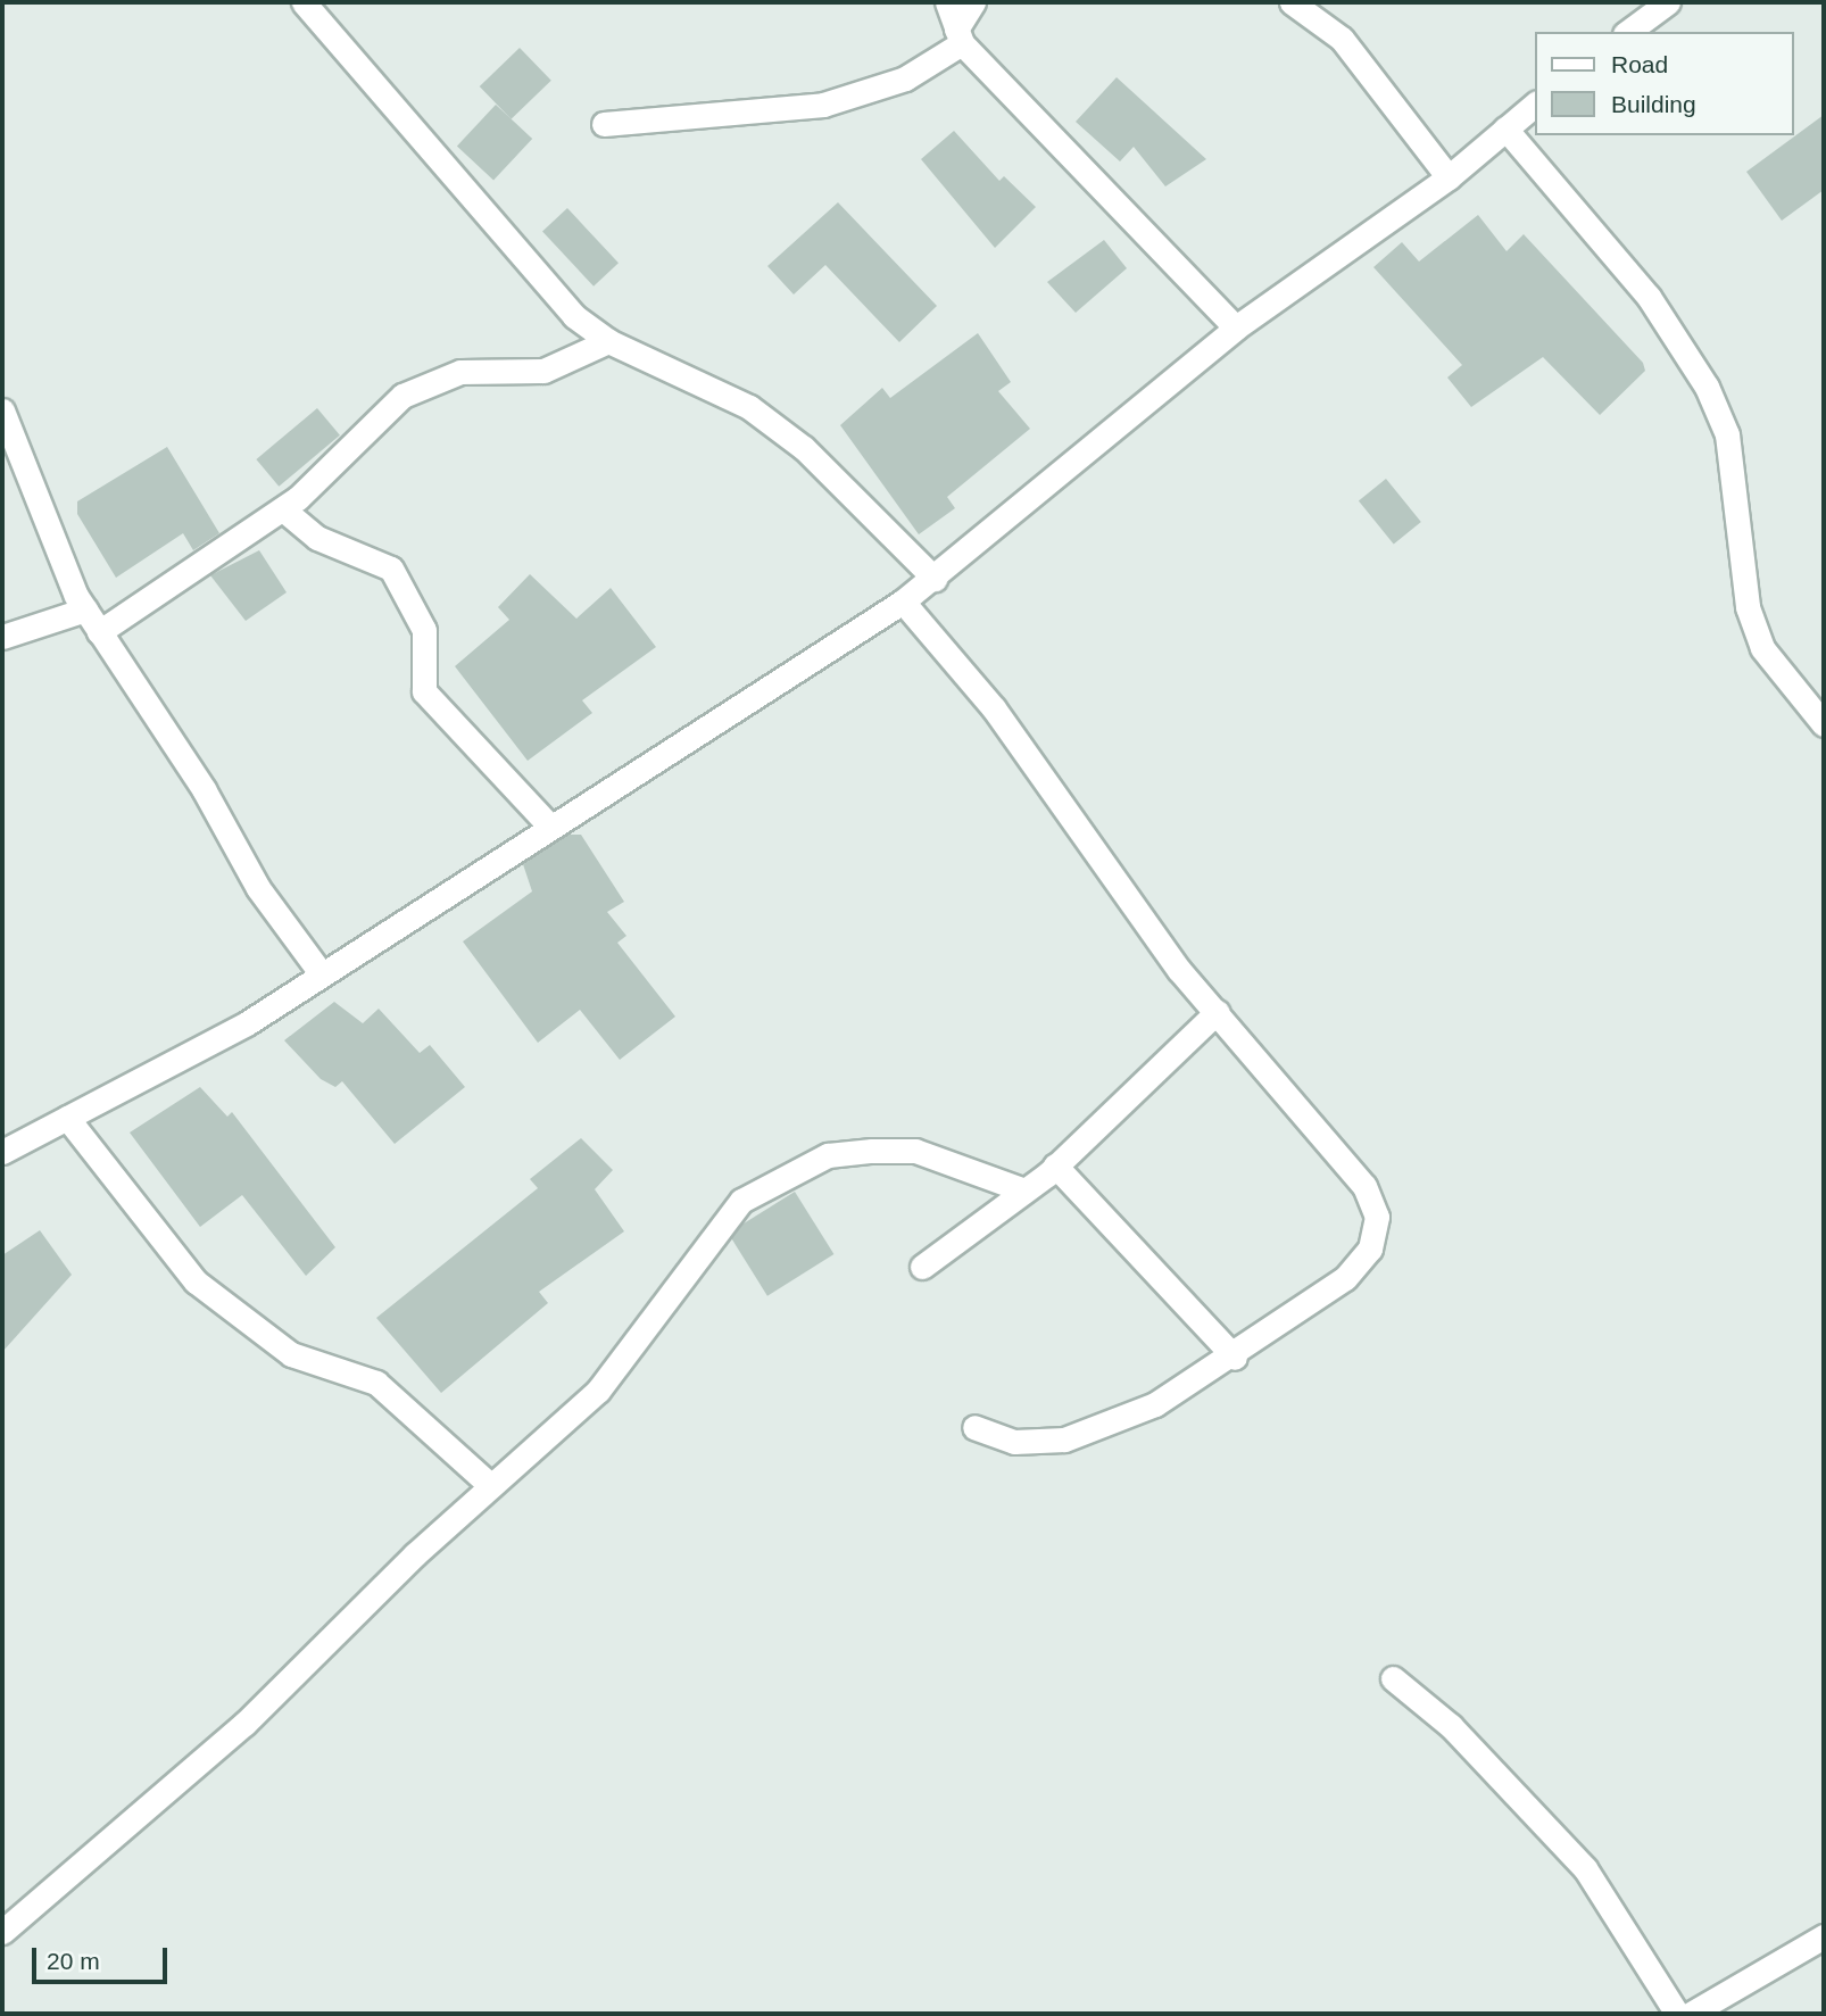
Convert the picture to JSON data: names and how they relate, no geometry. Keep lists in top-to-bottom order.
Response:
{
  "legend": ["Road", "Building"],
  "scale_bar": "20 m"
}
